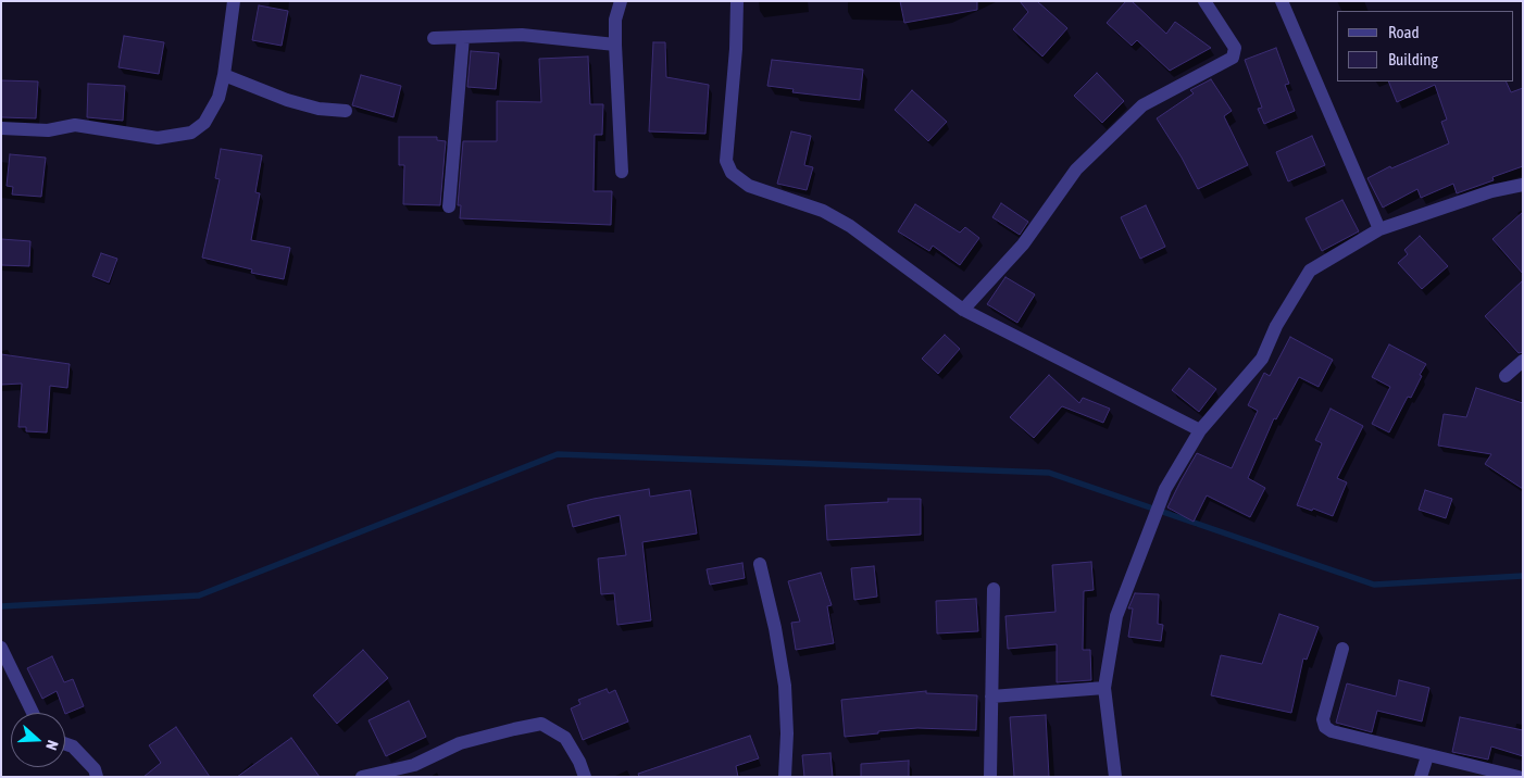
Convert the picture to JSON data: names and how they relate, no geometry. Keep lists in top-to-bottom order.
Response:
{
  "legend": ["Road", "Building"],
  "north": "right"
}
